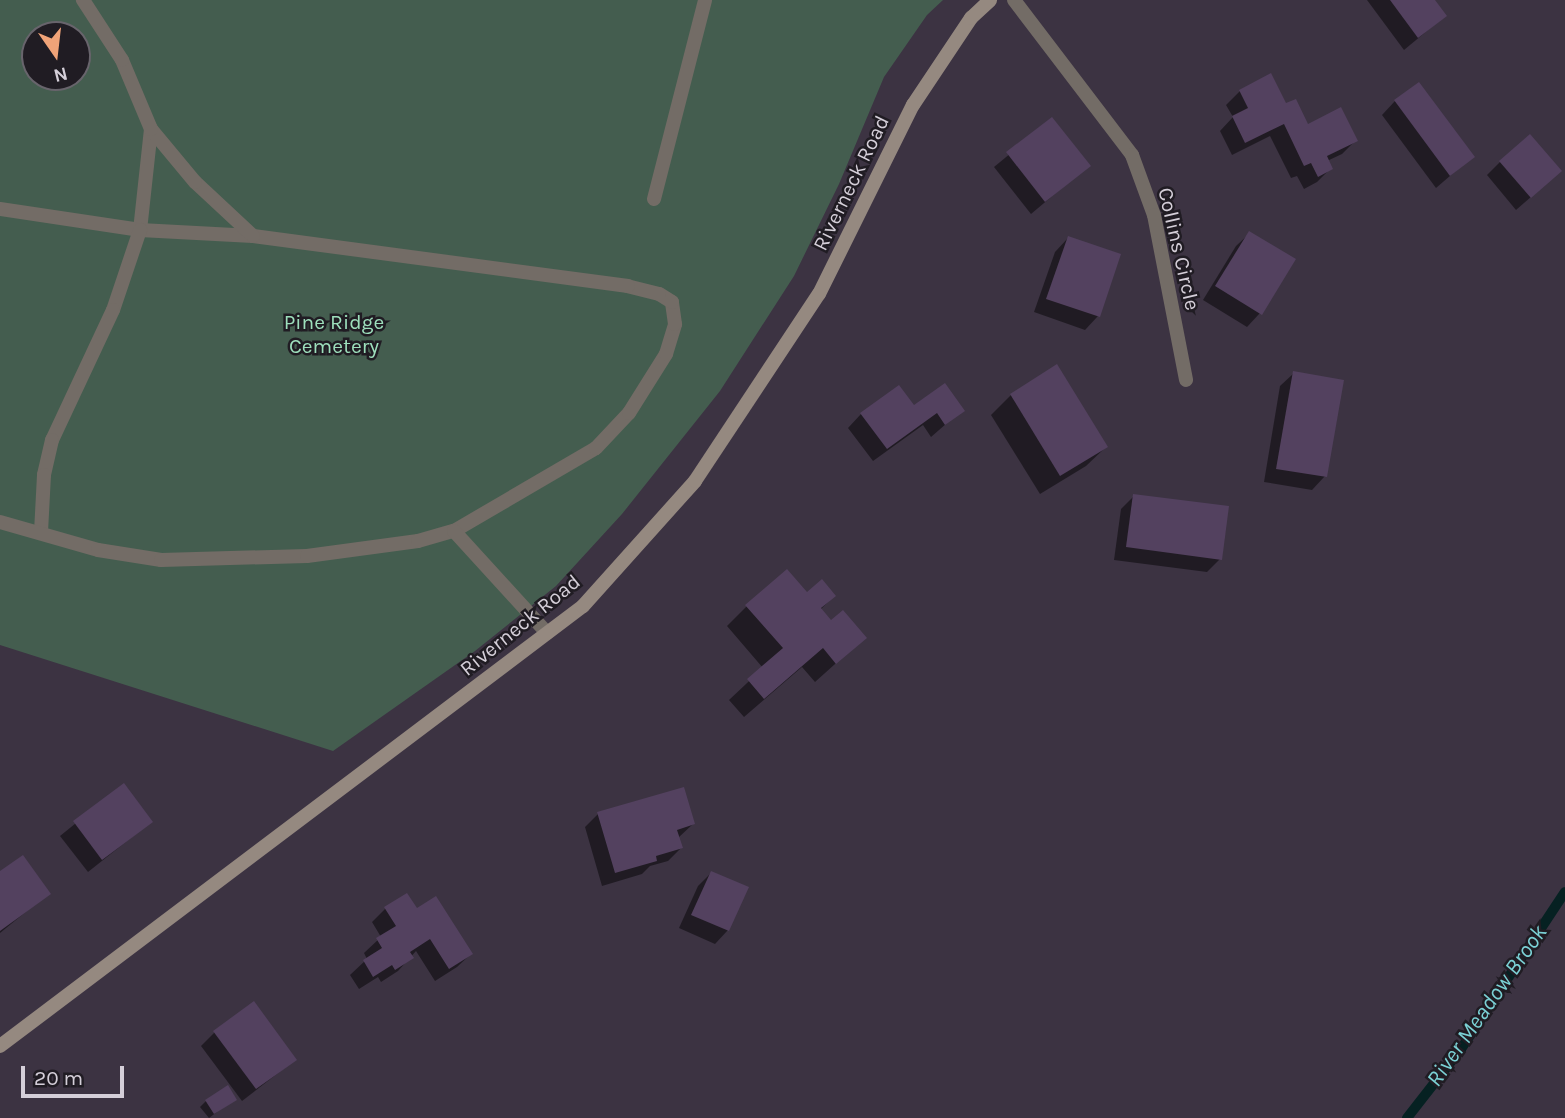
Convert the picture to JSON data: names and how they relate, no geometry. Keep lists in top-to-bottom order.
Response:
{
  "streets": {
    "main road": ["Riverneck Road"],
    "street": ["Collins Circle"]
  },
  "water": ["River Meadow Brook"],
  "parks": ["Pine Ridge Cemetery"],
  "scale_bar": "20 m",
  "north": "bottom"
}
